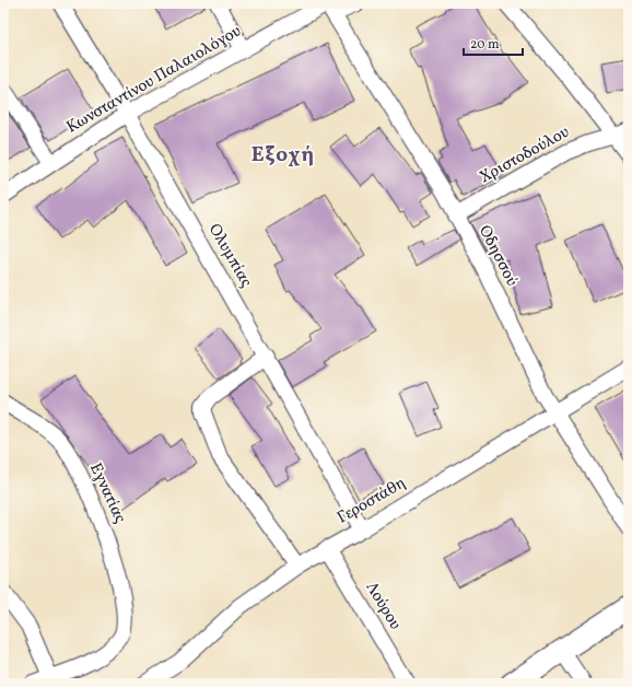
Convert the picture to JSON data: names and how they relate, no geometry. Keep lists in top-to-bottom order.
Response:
{
  "streets": {
    "street": [
      "Κωνσταντίνου Παλαιολόγου",
      "Χριστοδούλου",
      "Ολυμπίας",
      "Οδησσού",
      "Εγνατίας",
      "Γεροστάθη",
      "Λούρου"
    ]
  },
  "crossings": [
    ["Κωνσταντίνου Παλαιολόγου", "Ολυμπίας"],
    ["Κωνσταντίνου Παλαιολόγου", "Οδησσού"],
    ["Χριστοδούλου", "Οδησσού"],
    ["Ολυμπίας", "Γεροστάθη"],
    ["Οδησσού", "Γεροστάθη"],
    ["Γεροστάθη", "Λούρου"]
  ],
  "districts": ["Εξοχή"],
  "scale_bar": "20 m"
}
